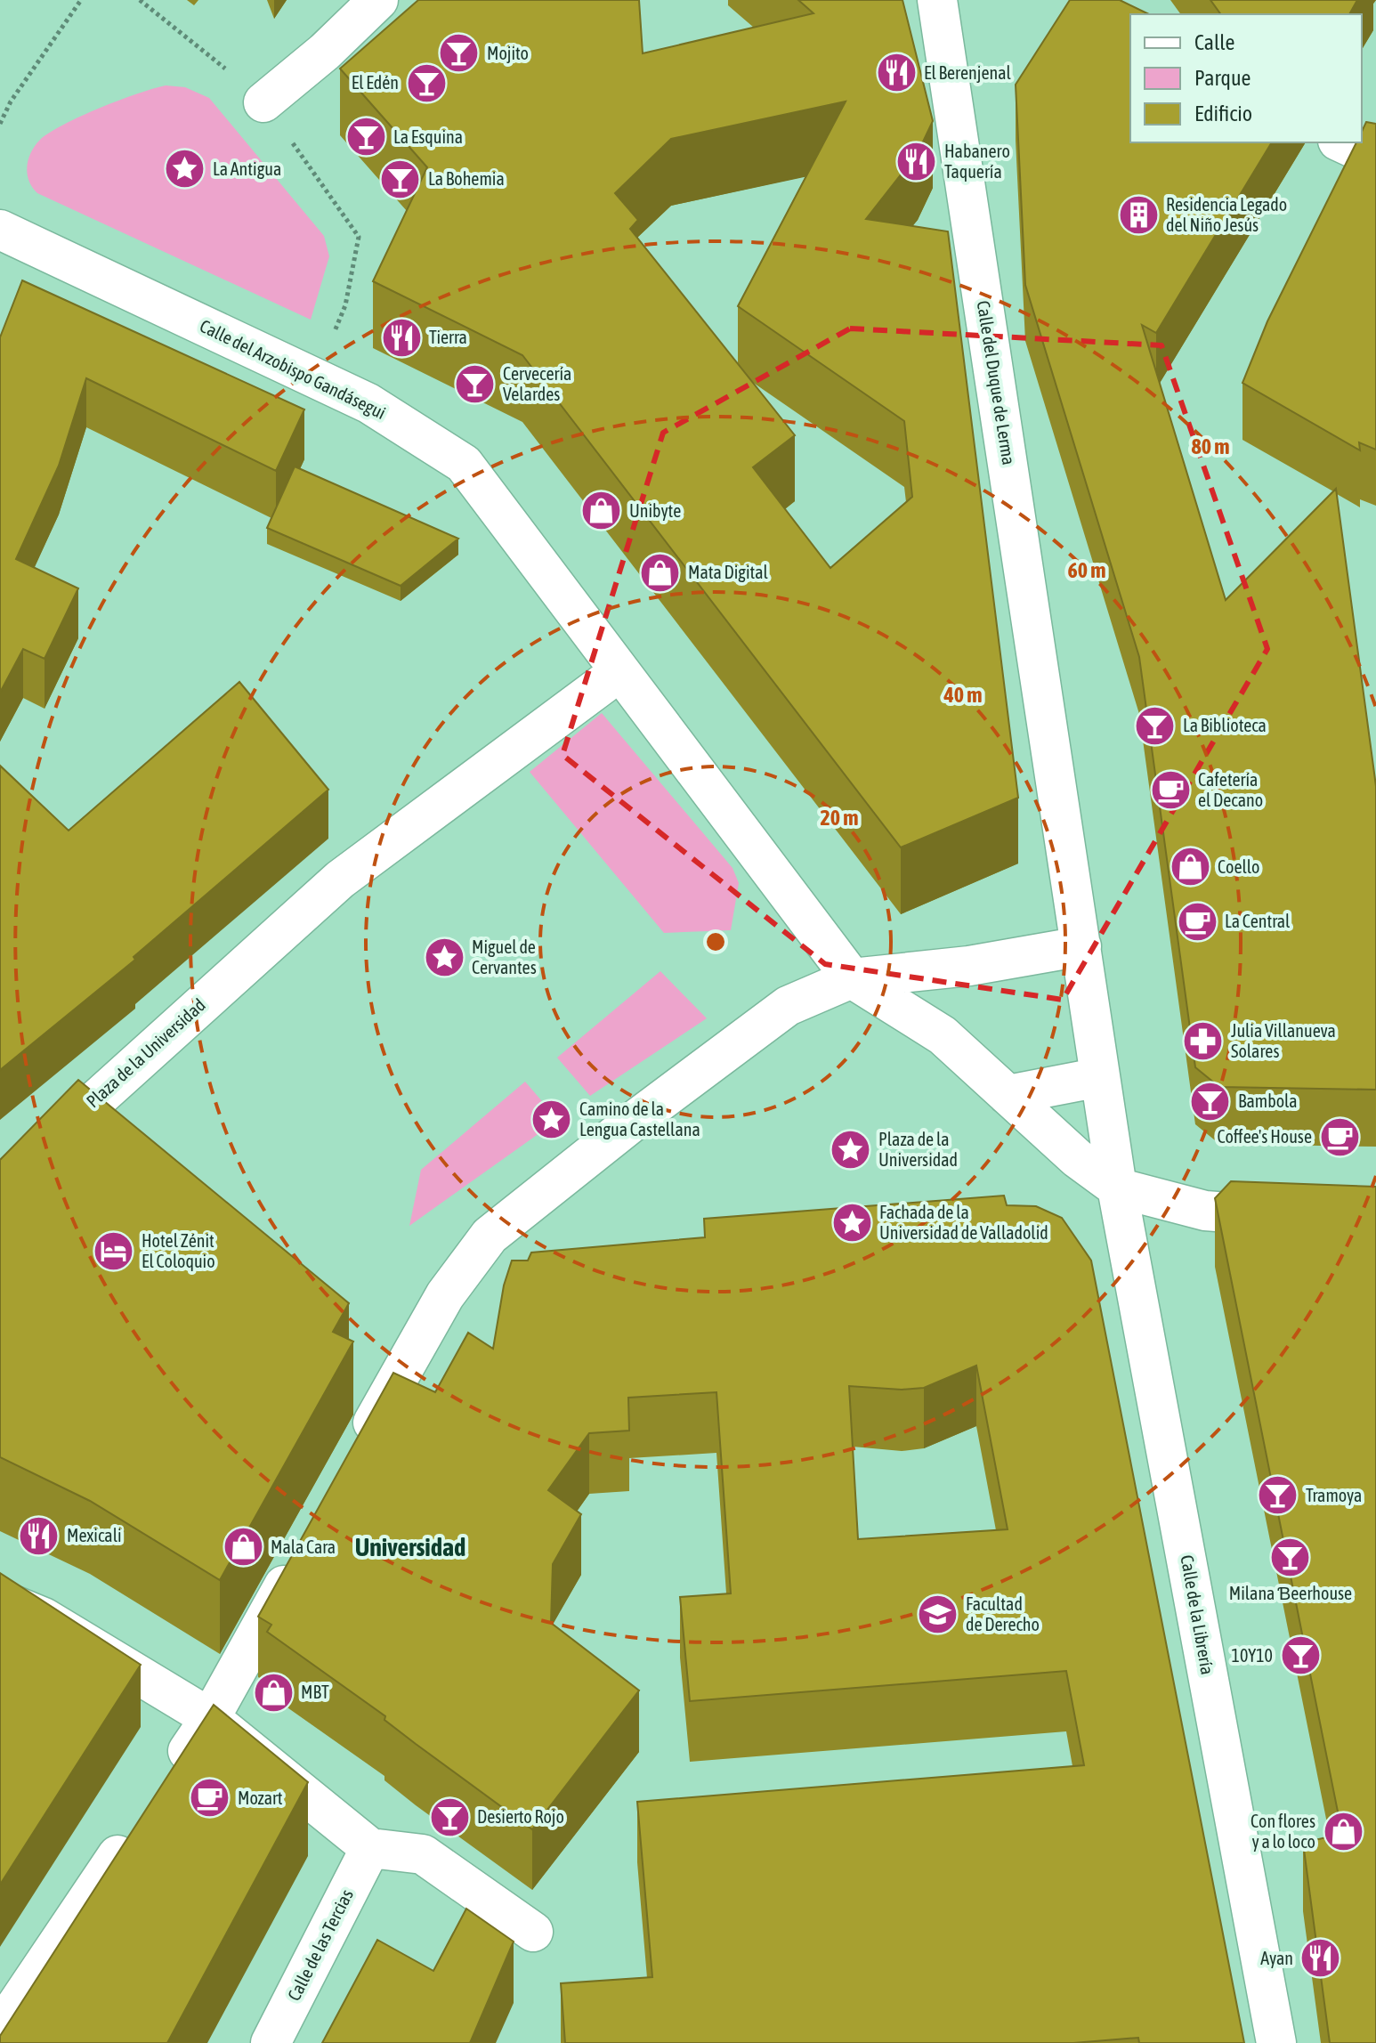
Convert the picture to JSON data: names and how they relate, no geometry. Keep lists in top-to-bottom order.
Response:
{
  "streets": {
    "street": [
      "Calle del Arzobispo Gandásegui",
      "Calle del Duque de Lerma",
      "Plaza de la Universidad",
      "Calle de la Librería",
      "Calle de las Tercias"
    ]
  },
  "crossings": [
    ["Calle del Arzobispo Gandásegui", "Plaza de la Universidad"]
  ],
  "districts": ["Universidad"],
  "places": {
    "bar": [
      "Mojito",
      "El Edén",
      "La Esquina",
      "La Bohemia",
      "Cervecería Velardes",
      "La Biblioteca",
      "Bambola",
      "Tramoya",
      "Milana Ɓeerhouse",
      "10Y10",
      "Desierto Rojo"
    ],
    "restaurant": [
      "El Berenjenal",
      "Habanero Taquería",
      "Tierra",
      "Mexicali",
      "Ayan"
    ],
    "place": [
      "La Antigua",
      "Miguel de Cervantes",
      "Camino de la Lengua Castellana",
      "Plaza de la Universidad",
      "Fachada de la Universidad de Valladolid"
    ],
    "building": ["Residencia Legado del Niño Jesús"],
    "shop": [
      "Unibyte",
      "Mata Digital",
      "Coello",
      "Mala Cara",
      "MBT",
      "Con flores y a lo loco"
    ],
    "cafe": [
      "Cafetería el Decano",
      "La Central",
      "Coffee's House",
      "Mozart"
    ],
    "pharmacy": ["Julia Villanueva Solares"],
    "hotel": ["Hotel Zénit El Coloquio"],
    "school or university": ["Facultad de Derecho"]
  },
  "legend": ["Calle", "Parque", "Edificio"],
  "rings": [
    "80 m",
    "60 m",
    "40 m",
    "20 m"
  ]
}
